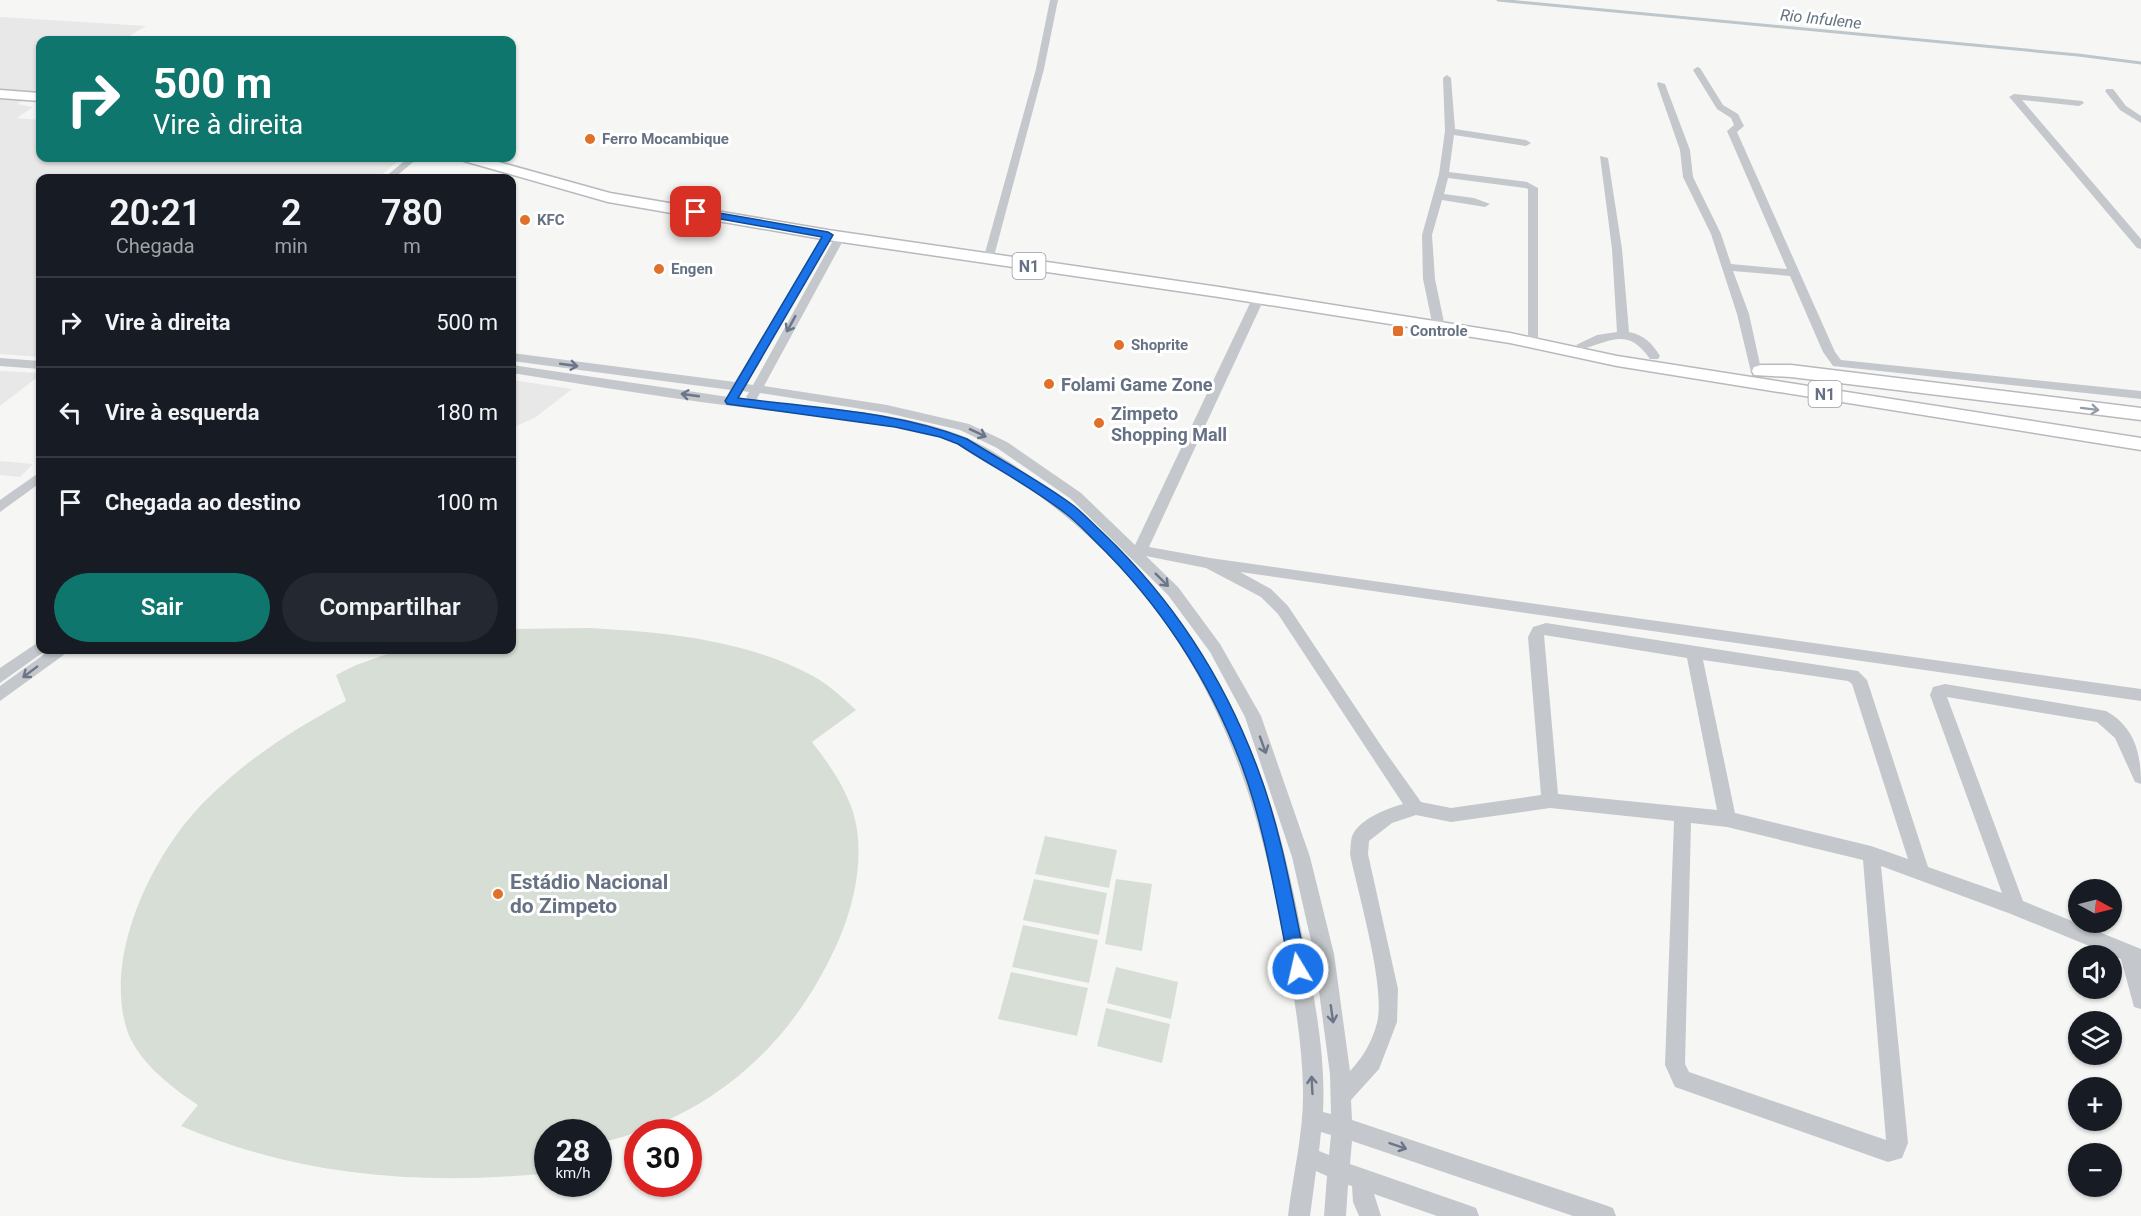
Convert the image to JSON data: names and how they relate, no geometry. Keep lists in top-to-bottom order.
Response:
{
  "streets": {
    "highway": ["N1"]
  },
  "water": ["Rio Infulene"],
  "places": {
    "other": [
      "Ferro Mocambique",
      "KFC",
      "Engen",
      "Shoprite",
      "Folami Game Zone",
      "Zimpeto Shopping Mall",
      "Estádio Nacional do Zimpeto"
    ],
    "transit": ["Controle"]
  },
  "north": "right",
  "page": {
    "turn": ["500 m", "Vire à direita"],
    "eta": [
      "20:21",
      "Chegada",
      "2",
      "min",
      "780",
      "m"
    ],
    "list": [
      {
        "name": "Vire à direita",
        "value": "500 m"
      },
      {
        "name": "Vire à esquerda",
        "value": "180 m"
      },
      {
        "name": "Chegada ao destino",
        "value": "100 m"
      }
    ],
    "buttons": ["Sair", "Compartilhar"],
    "map_buttons": ["+", "−"],
    "speed": "28 km/h",
    "limit": "30"
  }
}
